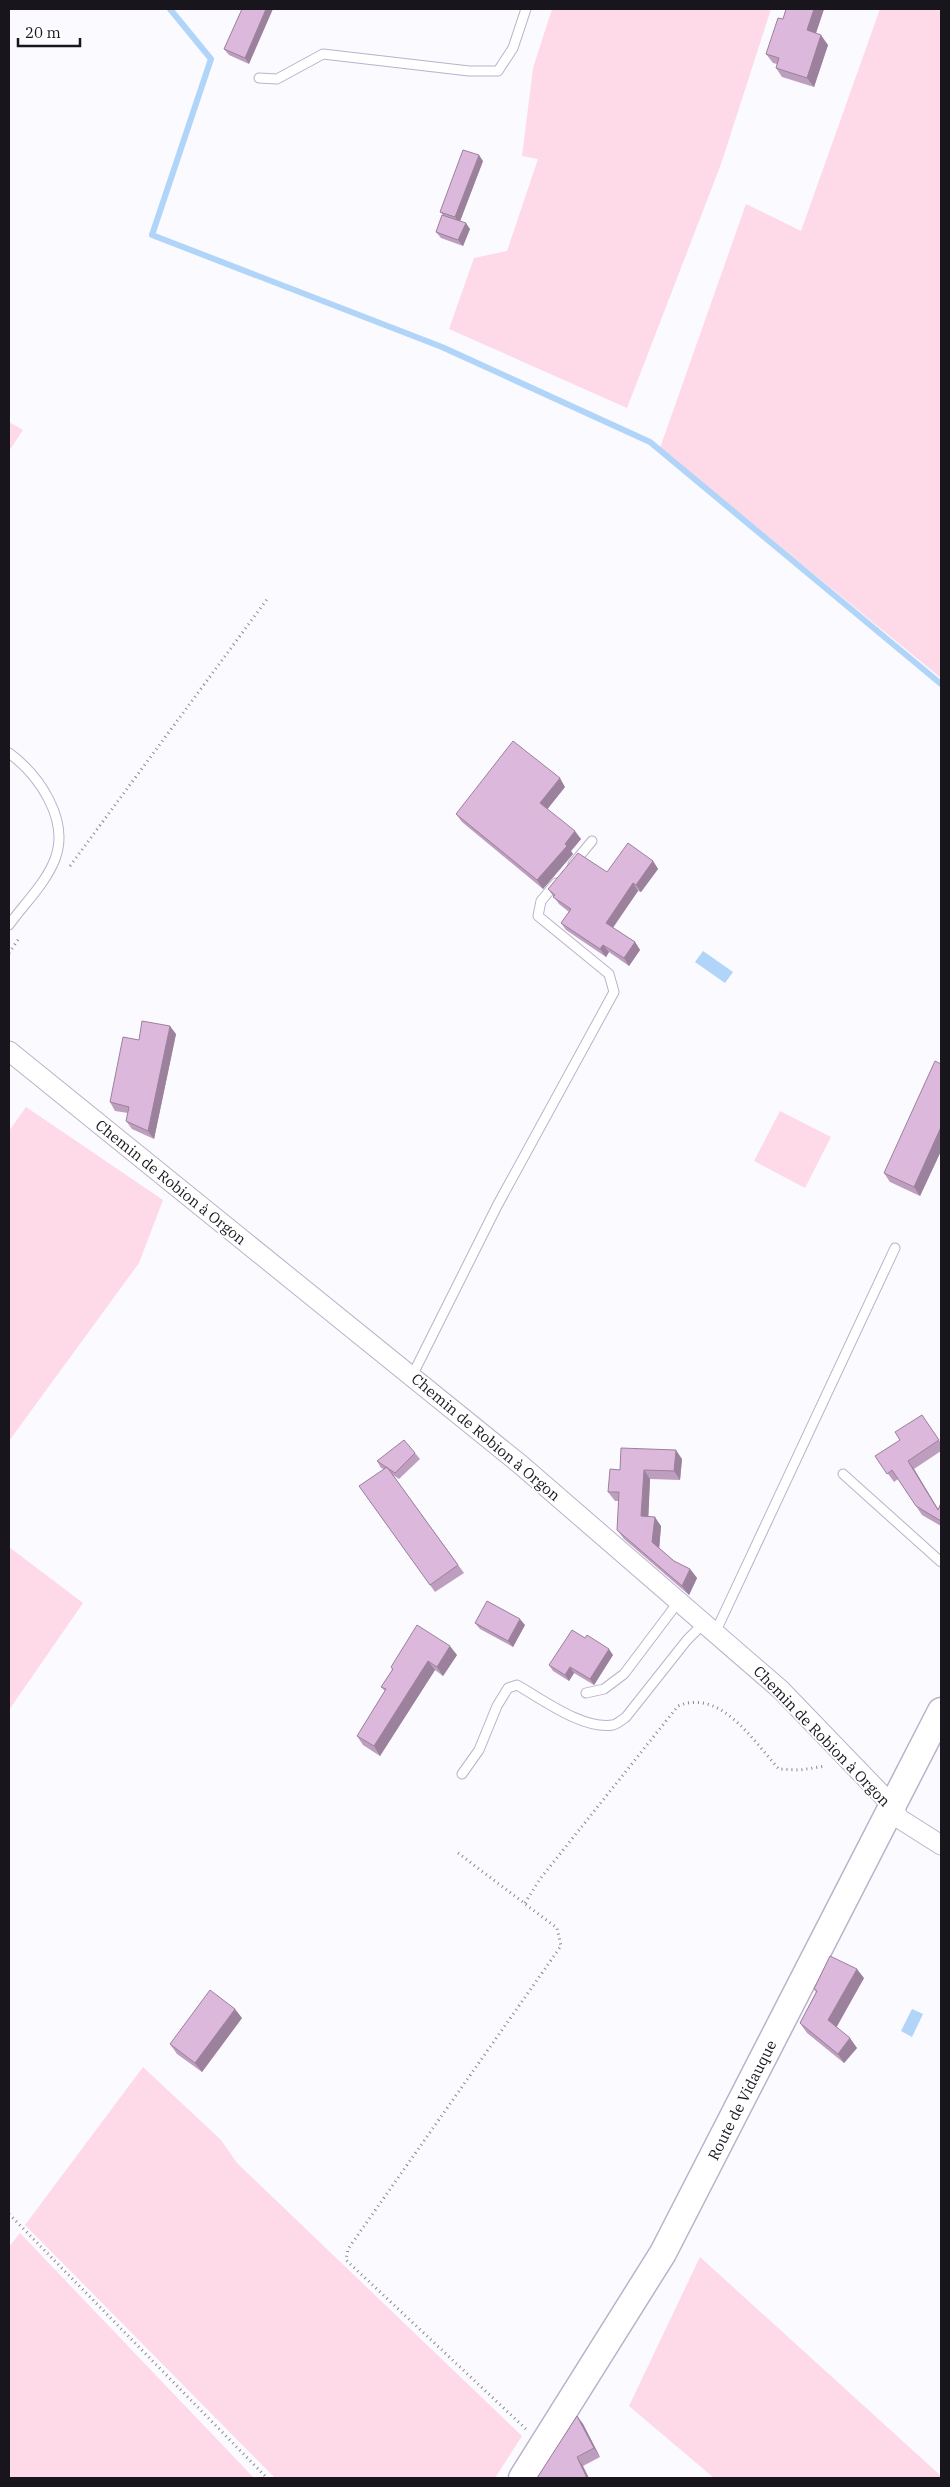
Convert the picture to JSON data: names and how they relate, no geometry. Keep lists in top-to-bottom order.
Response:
{
  "streets": {
    "street": ["Chemin de Robion à Orgon", "Route de Vidauque"]
  },
  "crossings": [
    ["Chemin de Robion à Orgon", "Route de Vidauque"]
  ],
  "scale_bar": "20 m"
}
